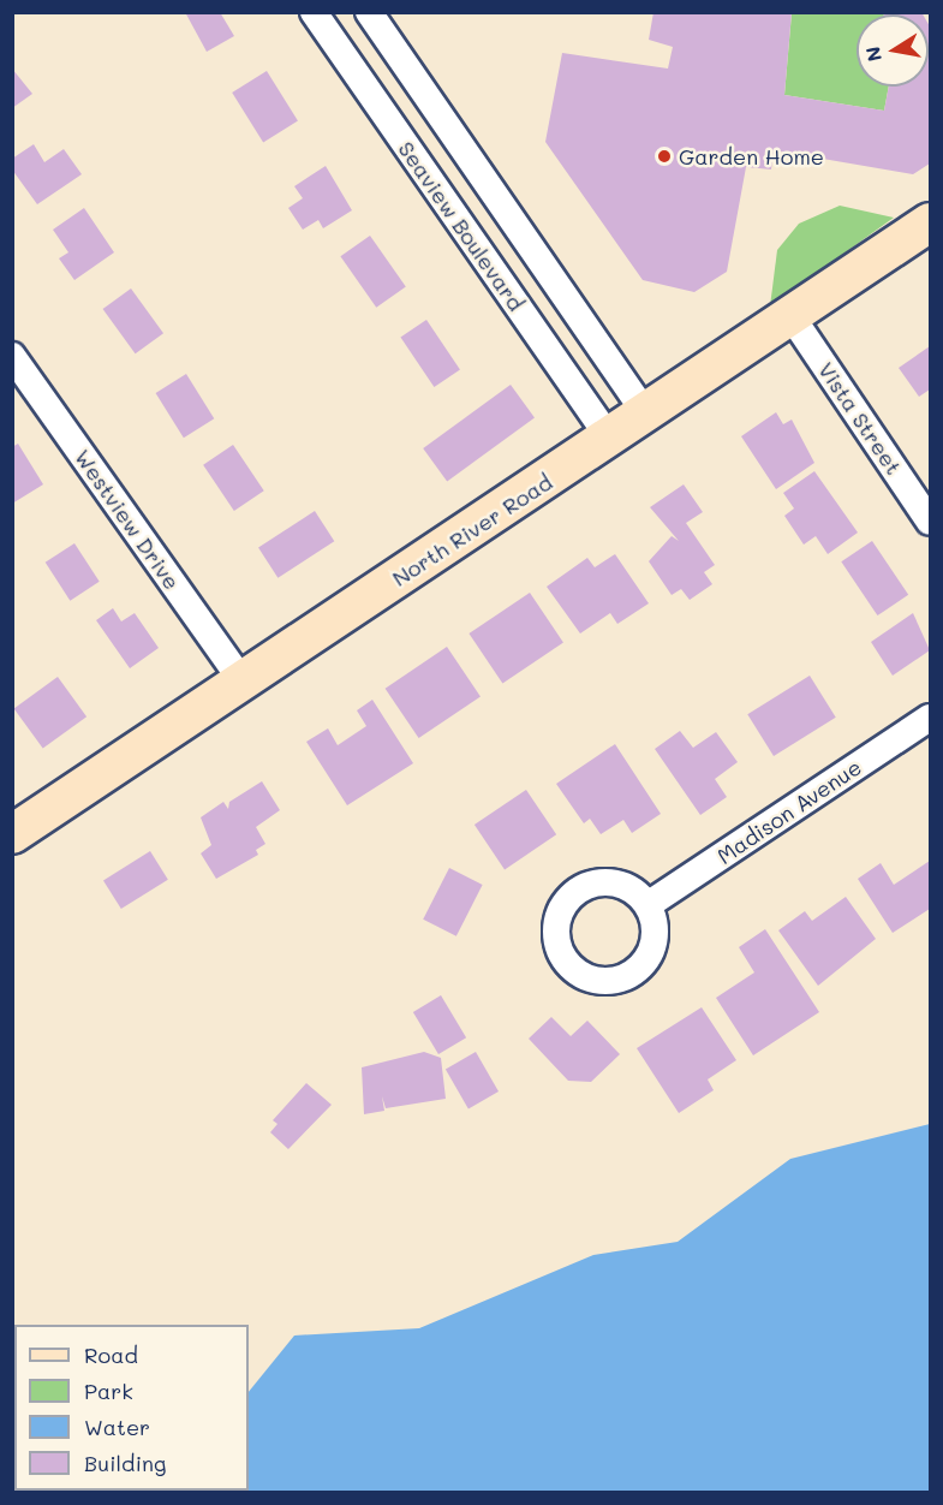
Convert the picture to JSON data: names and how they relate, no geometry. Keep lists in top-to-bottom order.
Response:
{
  "streets": {
    "main road": ["North River Road"],
    "street": [
      "Seaview Boulevard",
      "Vista Street",
      "Westview Drive",
      "Madison Avenue"
    ]
  },
  "crossings": [
    ["Seaview Boulevard", "North River Road"],
    ["Vista Street", "North River Road"],
    ["Westview Drive", "North River Road"]
  ],
  "places": ["Garden Home"],
  "legend": [
    "Road",
    "Park",
    "Water",
    "Building"
  ],
  "north": "left"
}
